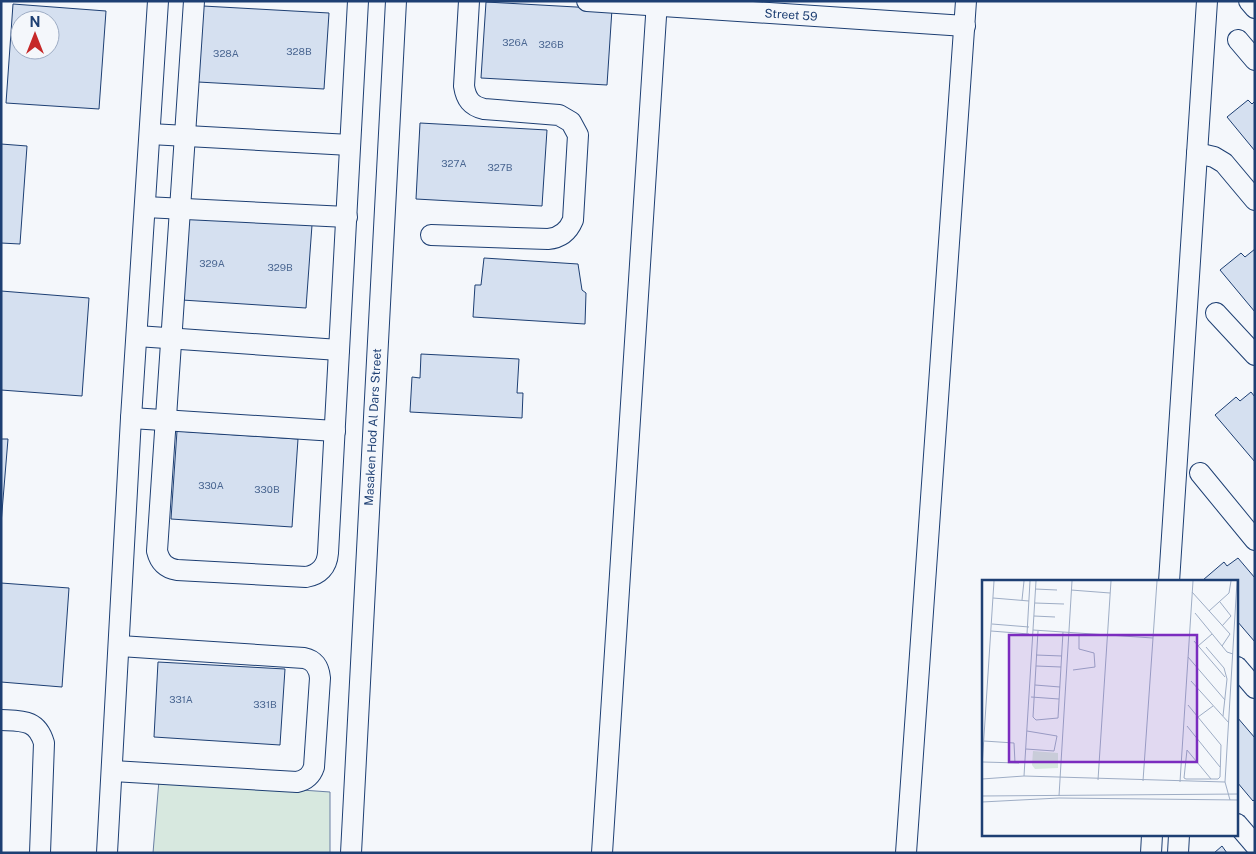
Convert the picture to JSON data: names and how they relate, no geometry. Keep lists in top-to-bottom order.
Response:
{
  "streets": {
    "street": ["Street 59", "Masaken Hod Al Dars Street"]
  },
  "house_numbers": [
    "326A",
    "326B",
    "328B",
    "328A",
    "327A",
    "327B",
    "329A",
    "329B",
    "330A",
    "330B",
    "331A",
    "331B"
  ],
  "north": "top"
}
